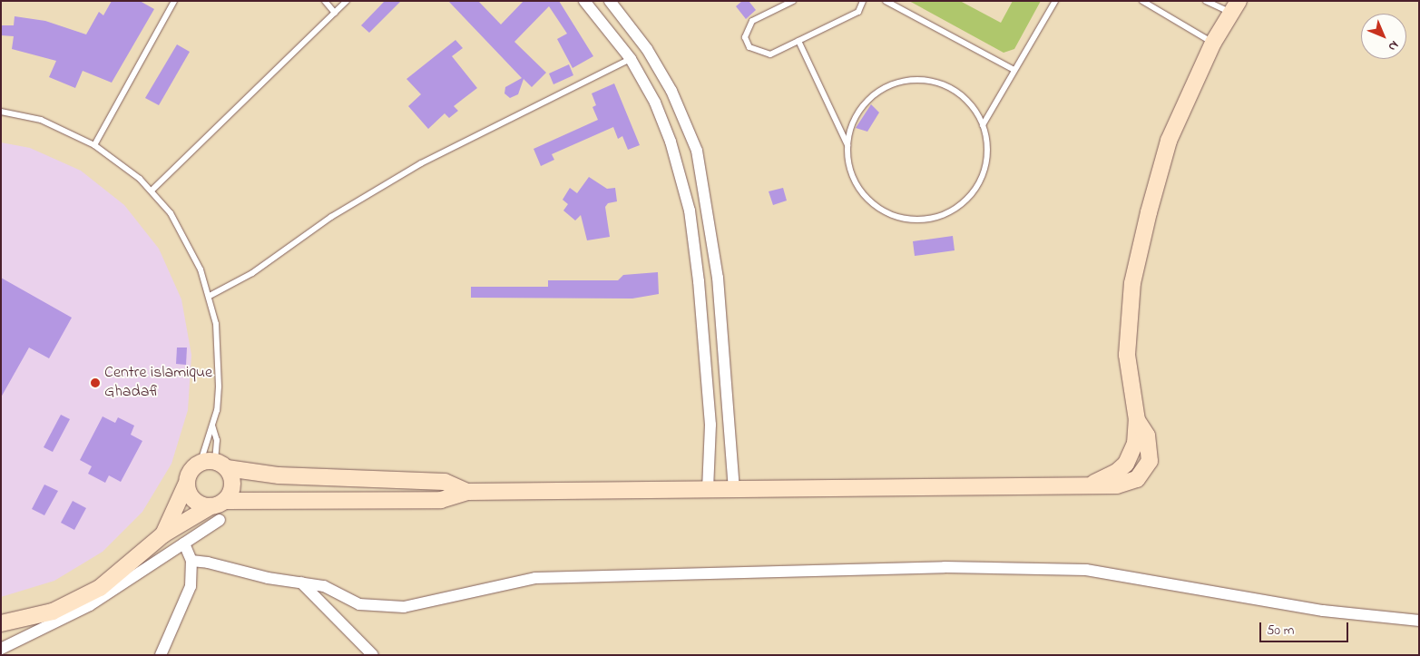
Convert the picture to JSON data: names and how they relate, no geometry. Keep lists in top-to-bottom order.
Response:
{
  "places": ["Centre islamique Ghadafi"],
  "scale_bar": "50 m",
  "north": "bottom right"
}
